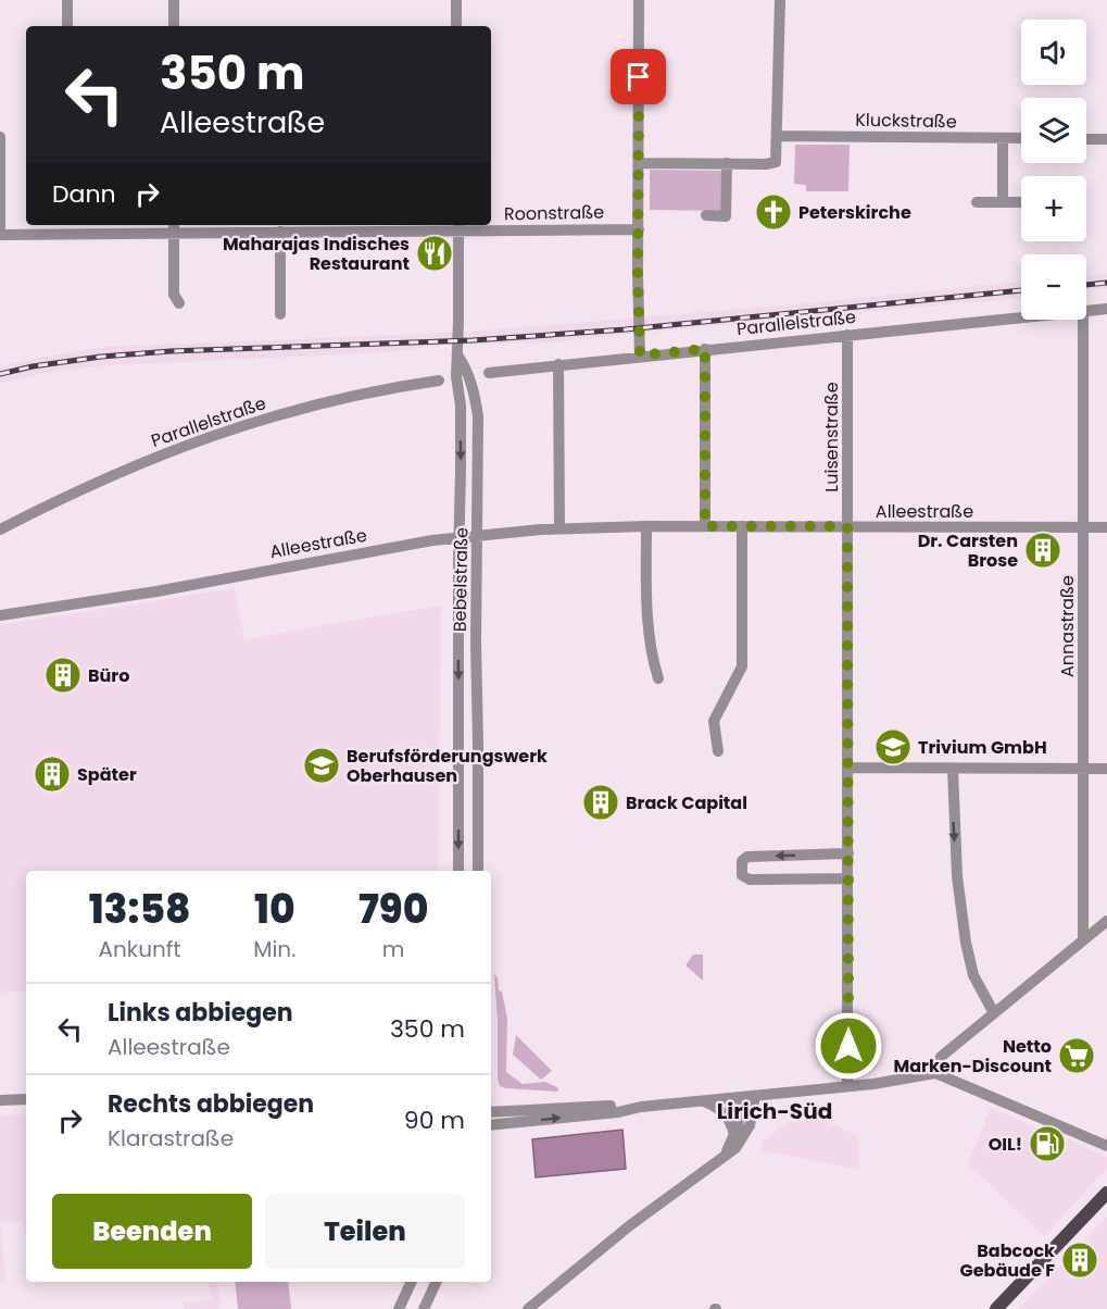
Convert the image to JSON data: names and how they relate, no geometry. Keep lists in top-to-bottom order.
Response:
{
  "streets": {
    "street": [
      "Kluckstraße",
      "Roonstraße",
      "Parallelstraße",
      "Luisenstraße",
      "Alleestraße",
      "Bebelstraße",
      "Annastraße"
    ]
  },
  "crossings": [
    ["Roonstraße", "Bebelstraße"],
    ["Parallelstraße", "Luisenstraße"],
    ["Luisenstraße", "Alleestraße"],
    ["Alleestraße", "Bebelstraße"],
    ["Alleestraße", "Annastraße"]
  ],
  "districts": ["Lirich-Süd"],
  "places": {
    "church": ["Peterskirche"],
    "restaurant": ["Maharajas Indisches Restaurant"],
    "building": [
      "Dr. Carsten Brose",
      "Büro",
      "Später",
      "Brack Capital",
      "Babcock Gebäude F"
    ],
    "school or university": ["Trivium GmbH", "Berufsförderungswerk Oberhausen"],
    "supermarket": ["Netto Marken-Discount"],
    "fuel station": ["OIL!"]
  },
  "page": {
    "map_buttons": ["+", "−"],
    "turn": ["350 m", "Alleestraße"],
    "then": "Dann",
    "eta": [
      "13:58",
      "Ankunft",
      "10",
      "Min.",
      "790",
      "m"
    ],
    "list": [
      {
        "name": "Links abbiegen",
        "note": "Alleestraße",
        "value": "350 m"
      },
      {
        "name": "Rechts abbiegen",
        "note": "Klarastraße",
        "value": "90 m"
      }
    ],
    "buttons": ["Beenden", "Teilen"]
  }
}
